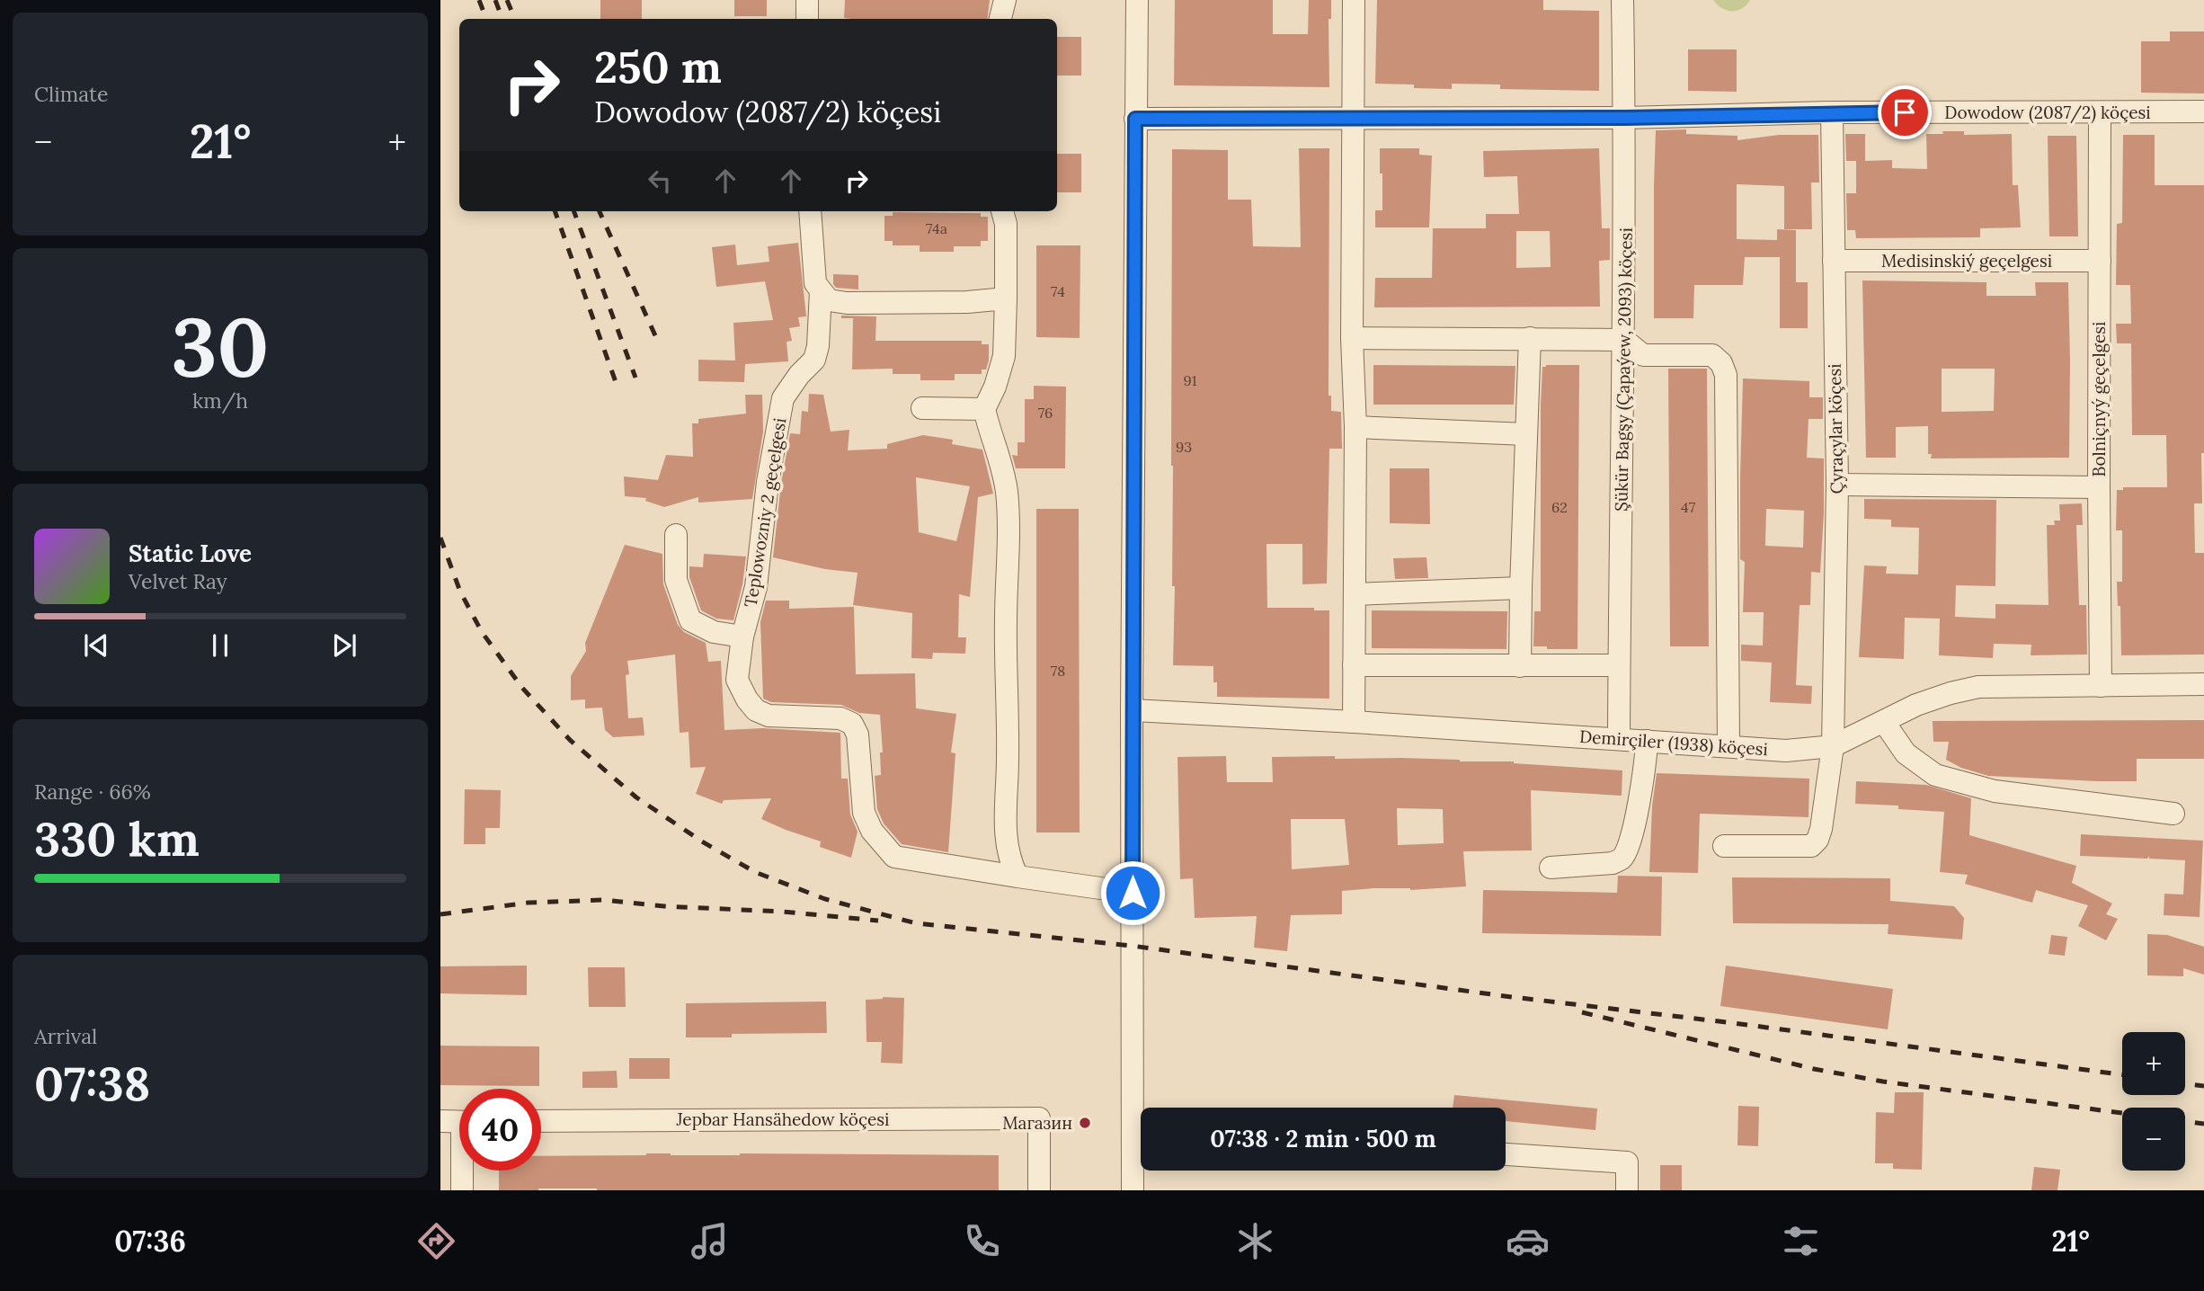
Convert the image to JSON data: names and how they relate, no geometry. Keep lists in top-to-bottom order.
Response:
{
  "streets": {
    "street": [
      "Dowodow (2087/2) köçesi",
      "Medisinskiý geçelgesi",
      "Şükür Bagşy (Çapaýew, 2093) köçesi",
      "Bolniçnyý geçelgesi",
      "Çyraçylar köçesi",
      "Teplowozniy 2 geçelgesi",
      "Demirçiler (1938) köçesi",
      "Jepbar Hansähedow köçesi"
    ]
  },
  "crossings": [
    ["Dowodow (2087/2) köçesi", "Şükür Bagşy (Çapaýew, 2093) köçesi"],
    ["Dowodow (2087/2) köçesi", "Bolniçnyý geçelgesi"],
    ["Dowodow (2087/2) köçesi", "Çyraçylar köçesi"],
    ["Medisinskiý geçelgesi", "Bolniçnyý geçelgesi"],
    ["Medisinskiý geçelgesi", "Çyraçylar köçesi"],
    ["Şükür Bagşy (Çapaýew, 2093) köçesi", "Demirçiler (1938) köçesi"],
    ["Bolniçnyý geçelgesi", "Demirçiler (1938) köçesi"],
    ["Çyraçylar köçesi", "Demirçiler (1938) köçesi"]
  ],
  "places": ["Магазин"],
  "house_numbers": [
    "74a",
    "74",
    "91",
    "76",
    "93",
    "62",
    "47",
    "78"
  ],
  "page": {
    "tile": [
      "Climate",
      ["30", "km/h"],
      ["Range · 66%", "330 km"],
      ["Arrival", "07:38"]
    ],
    "turn": ["250 m", "Dowodow (2087/2) köçesi"],
    "heat": ["−", "21°", "+"],
    "song": ["Static Love", "Velvet Ray"],
    "map_buttons": ["+", "−"],
    "limit": "40",
    "trip": "07:38 · 2 min · 500 m",
    "tabs": ["07:36", "21°"]
  }
}
